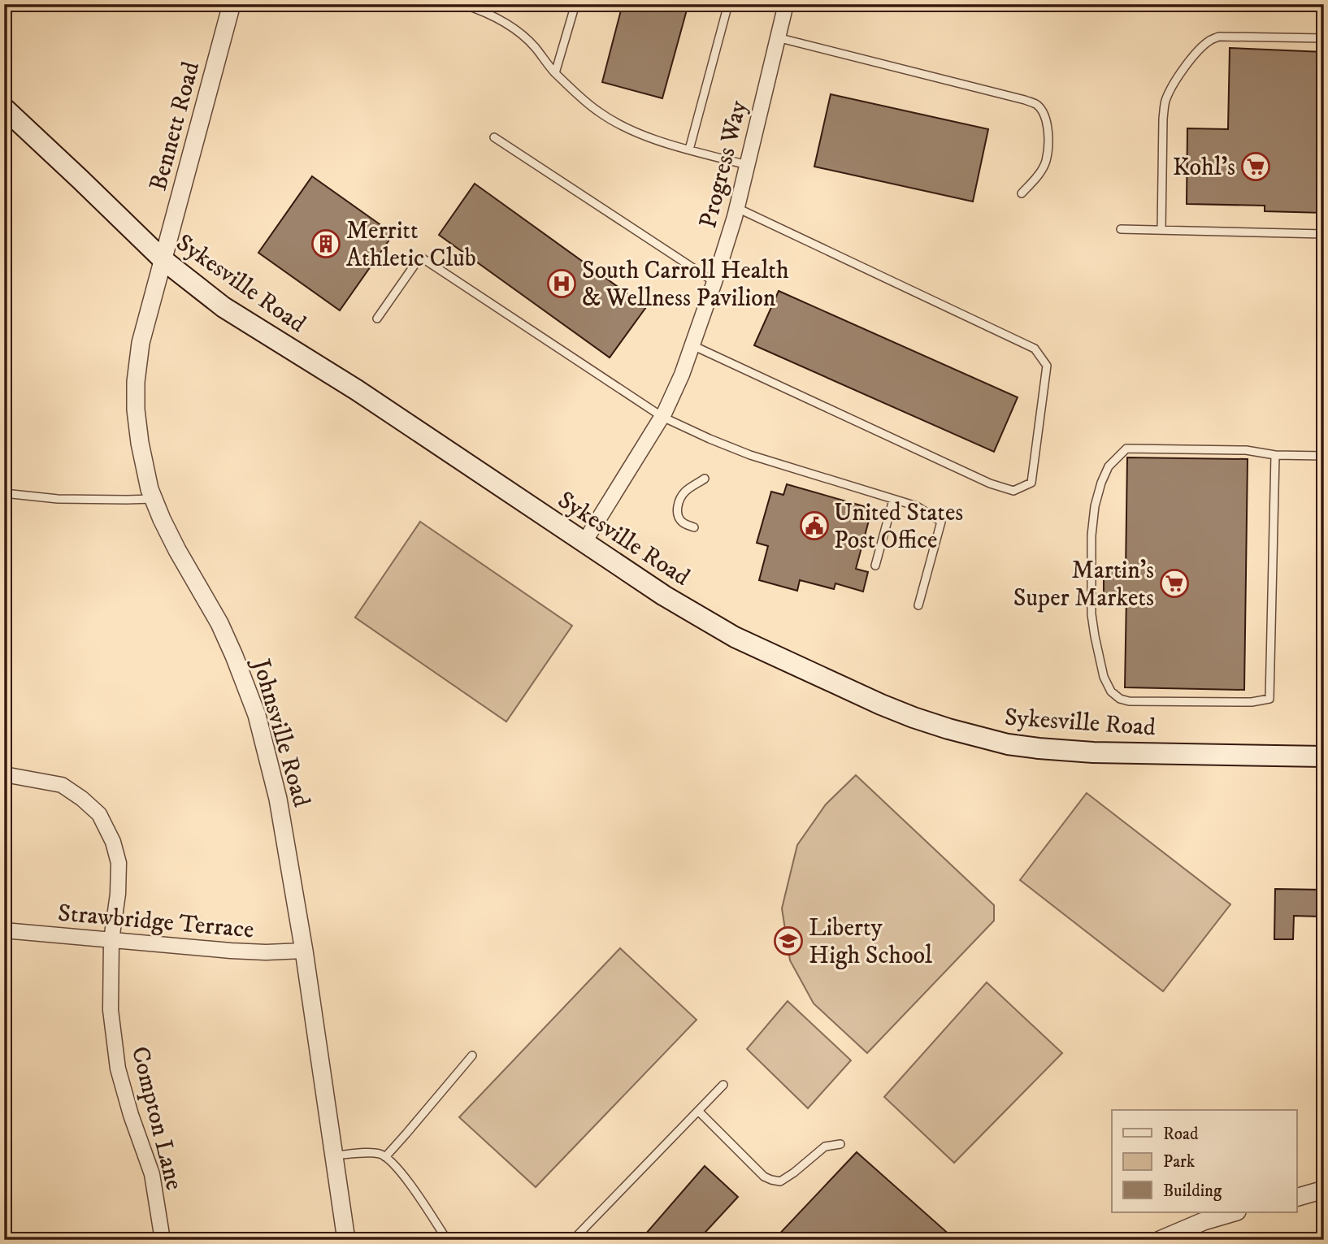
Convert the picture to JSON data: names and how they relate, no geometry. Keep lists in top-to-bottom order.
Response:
{
  "streets": {
    "main road": ["Sykesville Road"],
    "street": [
      "Bennett Road",
      "Progress Way",
      "Johnsville Road",
      "Strawbridge Terrace",
      "Compton Lane"
    ]
  },
  "crossings": [
    ["Bennett Road", "Sykesville Road"],
    ["Bennett Road", "Johnsville Road"],
    ["Progress Way", "Sykesville Road"],
    ["Sykesville Road", "Johnsville Road"],
    ["Johnsville Road", "Strawbridge Terrace"],
    ["Strawbridge Terrace", "Compton Lane"]
  ],
  "places": {
    "supermarket": ["Kohl's", "Martin's Super Markets"],
    "building": ["Merritt Athletic Club"],
    "hospital": ["South Carroll Health & Wellness Pavilion"],
    "public building": ["United States Post Office"],
    "school or university": ["Liberty High School"]
  },
  "legend": ["Road", "Park", "Building"]
}
